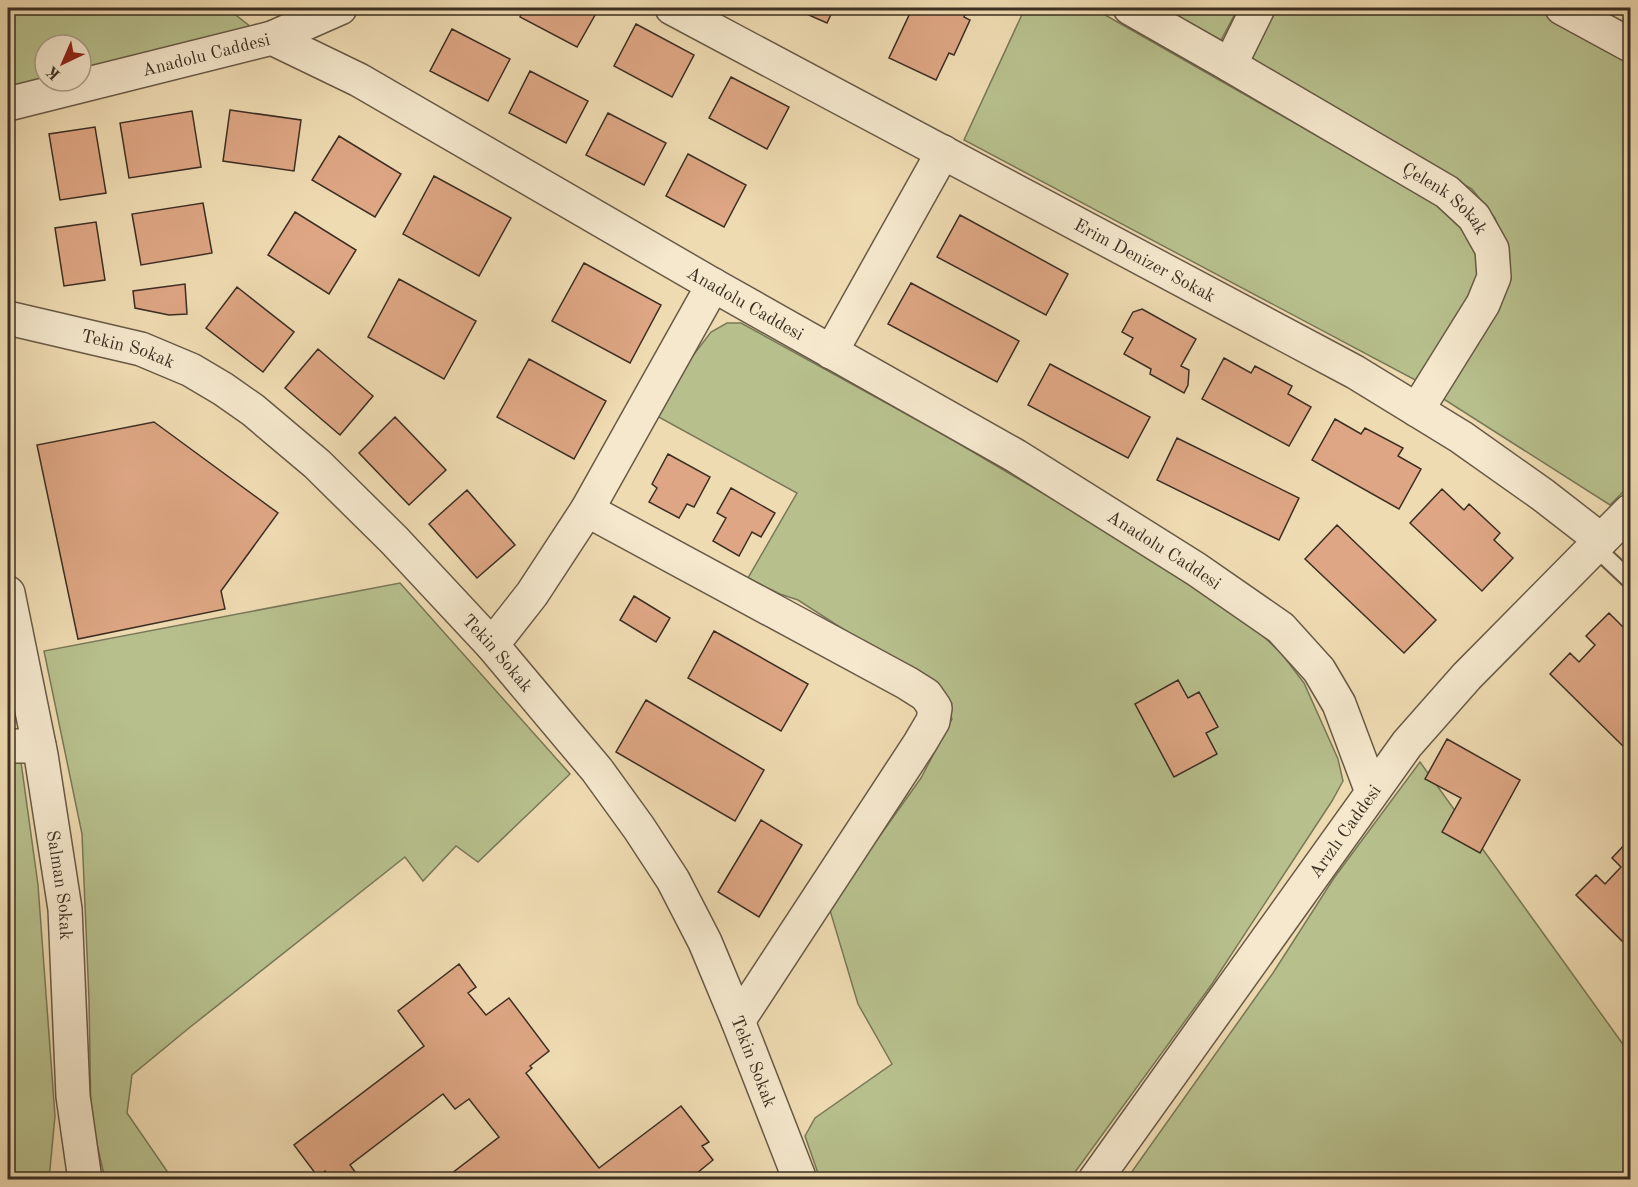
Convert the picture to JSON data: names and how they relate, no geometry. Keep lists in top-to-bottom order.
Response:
{
  "streets": {
    "street": [
      "Anadolu Caddesi",
      "Çelenk Sokak",
      "Erim Denizer Sokak",
      "Tekin Sokak",
      "Arızlı Caddesi",
      "Salman Sokak"
    ]
  },
  "crossings": [
    ["Anadolu Caddesi", "Arızlı Caddesi"],
    ["Çelenk Sokak", "Erim Denizer Sokak"],
    ["Erim Denizer Sokak", "Arızlı Caddesi"]
  ],
  "north": "bottom left"
}
